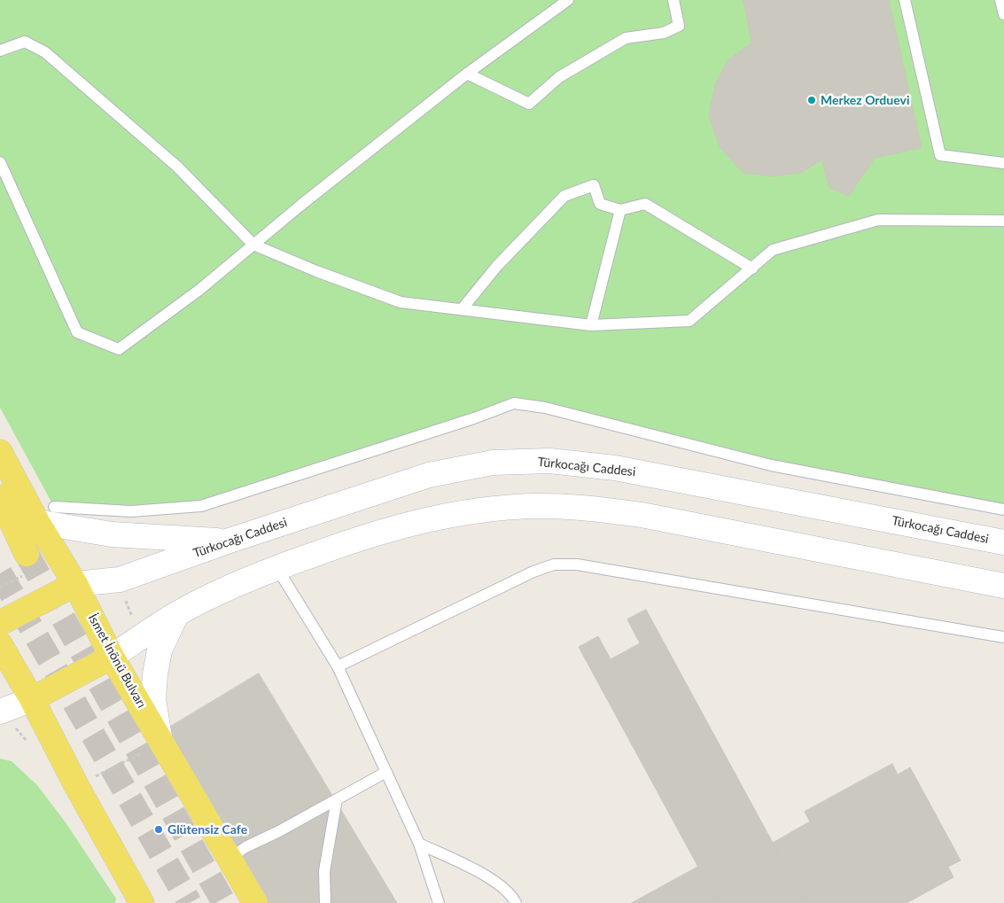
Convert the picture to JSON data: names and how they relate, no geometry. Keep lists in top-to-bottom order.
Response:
{
  "streets": {
    "main road": ["Türkocağı Caddesi", "İsmet İnönü Bulvarı"]
  },
  "crossings": [
    ["Türkocağı Caddesi", "İsmet İnönü Bulvarı"]
  ],
  "places": ["Merkez Orduevi", "Glütensiz Cafe"]
}
